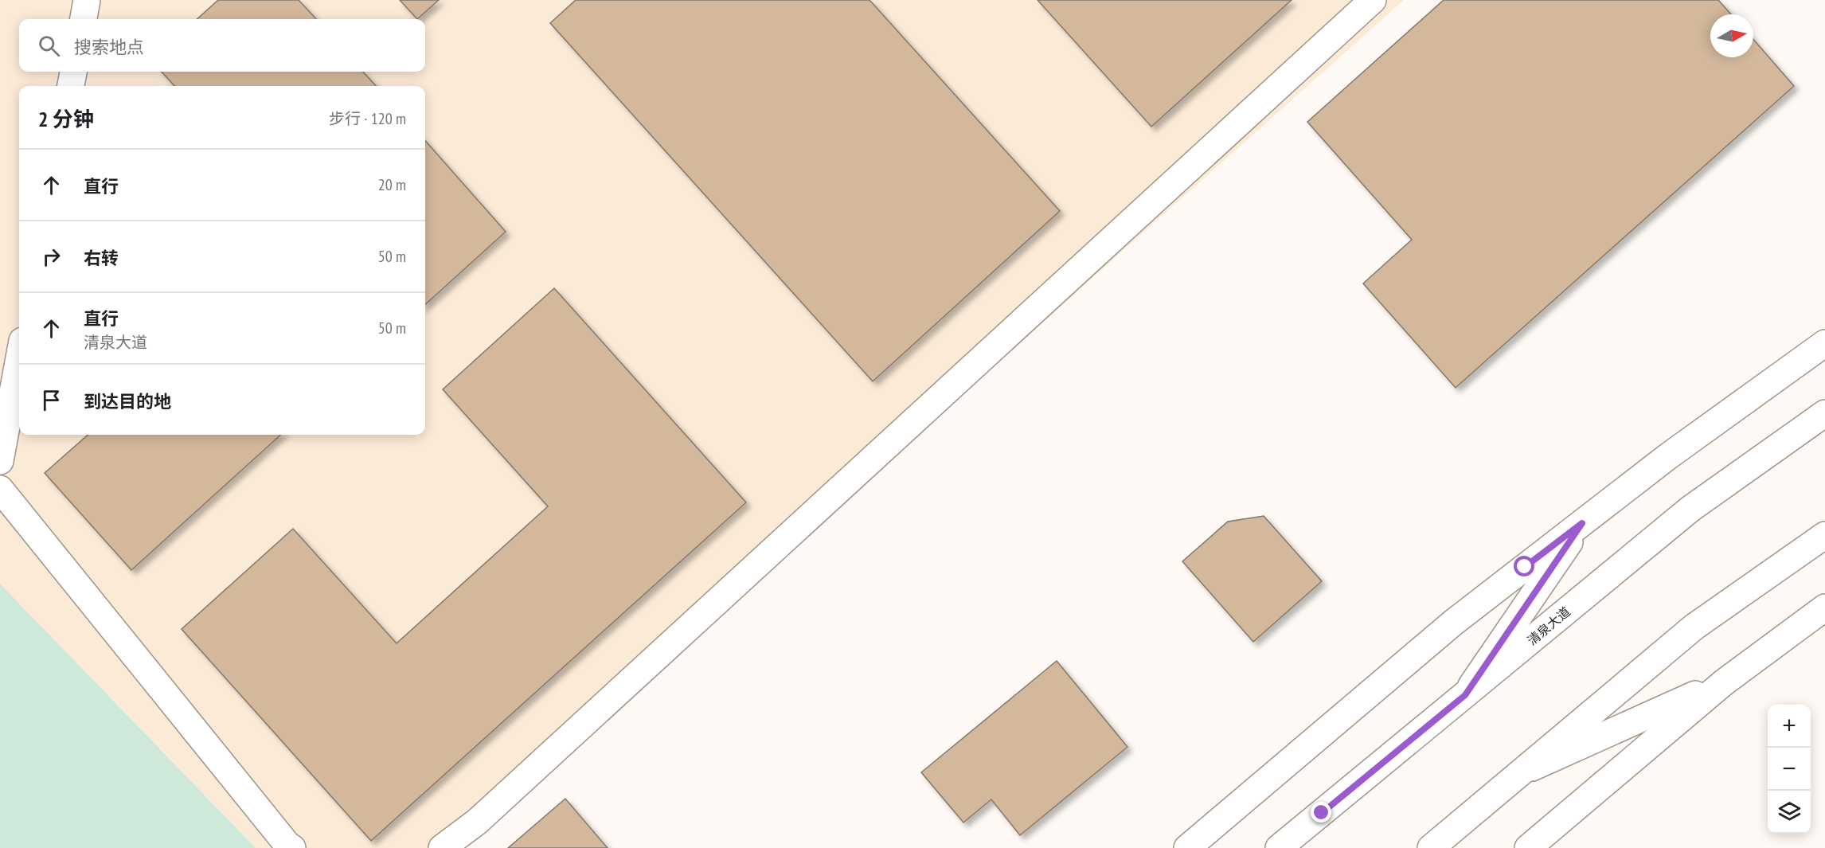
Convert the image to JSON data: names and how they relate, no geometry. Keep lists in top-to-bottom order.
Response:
{
  "streets": {
    "street": ["清泉大道"]
  },
  "north": "right",
  "page": {
    "search": "搜索地点",
    "heading": ["2 分钟", "步行 · 120 m"],
    "list": [
      ["直行", "20 m"],
      ["右转", "50 m"],
      ["直行", "清泉大道", "50 m"],
      "到达目的地"
    ],
    "map_buttons": ["+", "−"]
  }
}
